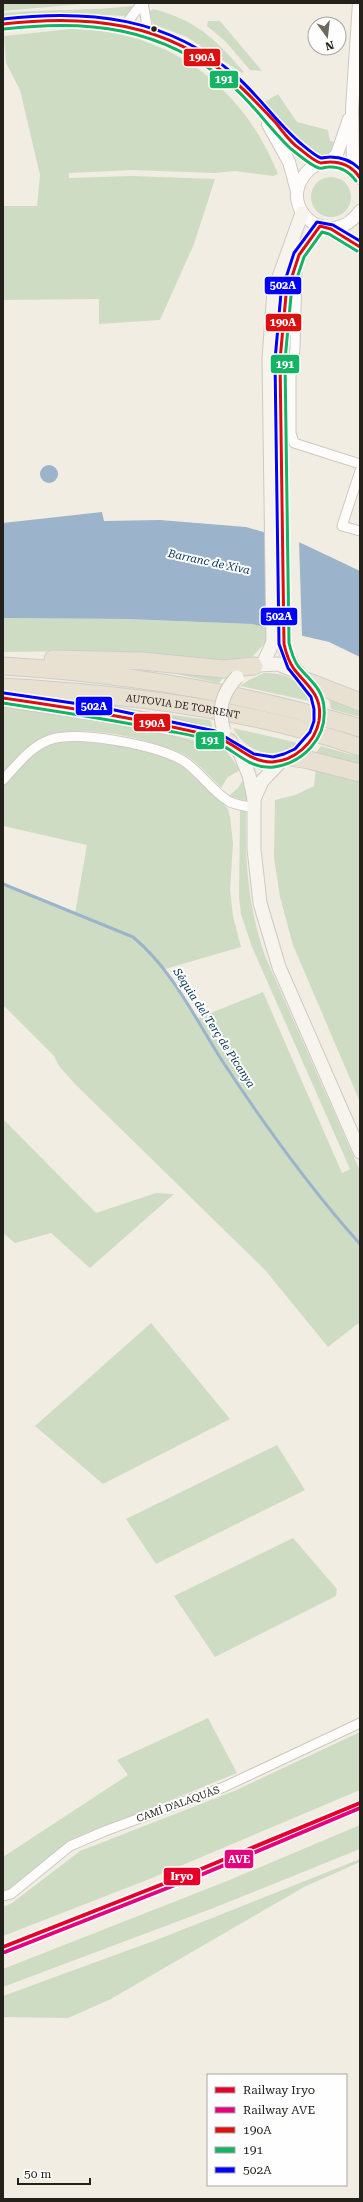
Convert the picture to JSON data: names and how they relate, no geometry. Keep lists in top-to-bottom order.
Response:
{
  "streets": {
    "highway": ["AUTOVIA DE TORRENT"],
    "street": ["CAMÍ D'ALAQUÀS"]
  },
  "water": ["Barranc de Xiva", "Séquia del Terç de Picanya"],
  "lines": [
    "transit line 502A",
    "transit line 190A",
    "transit line 191",
    "rail line Iryo",
    "rail line AVE"
  ],
  "legend": [
    "Railway Iryo",
    "Railway AVE",
    "190A",
    "191",
    "502A"
  ],
  "scale_bar": "50 m",
  "north": "bottom"
}
